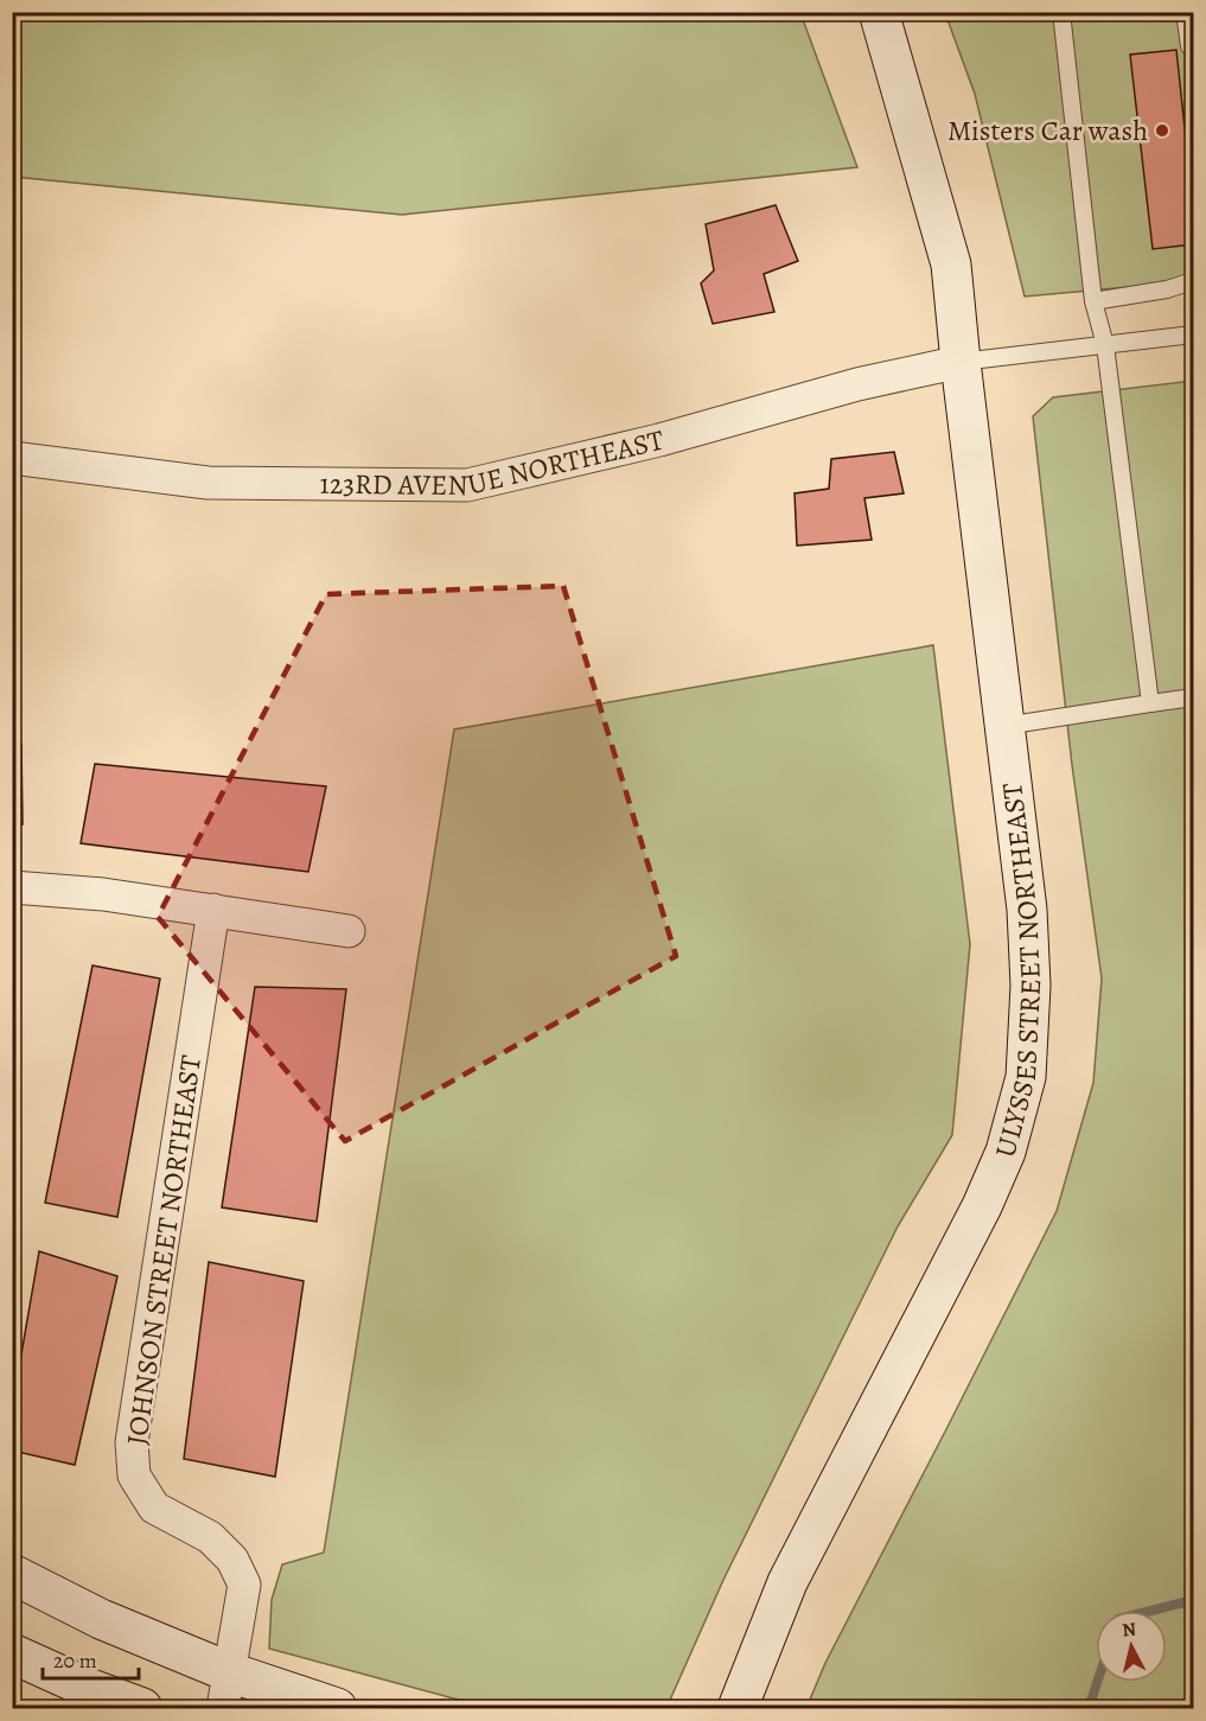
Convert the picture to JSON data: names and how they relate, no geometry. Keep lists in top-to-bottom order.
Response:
{
  "streets": {
    "street": ["123RD AVENUE NORTHEAST", "ULYSSES STREET NORTHEAST", "JOHNSON STREET NORTHEAST"]
  },
  "crossings": [
    ["123RD AVENUE NORTHEAST", "ULYSSES STREET NORTHEAST"]
  ],
  "places": ["Misters Car wash"],
  "scale_bar": "20 m",
  "north": "top"
}
